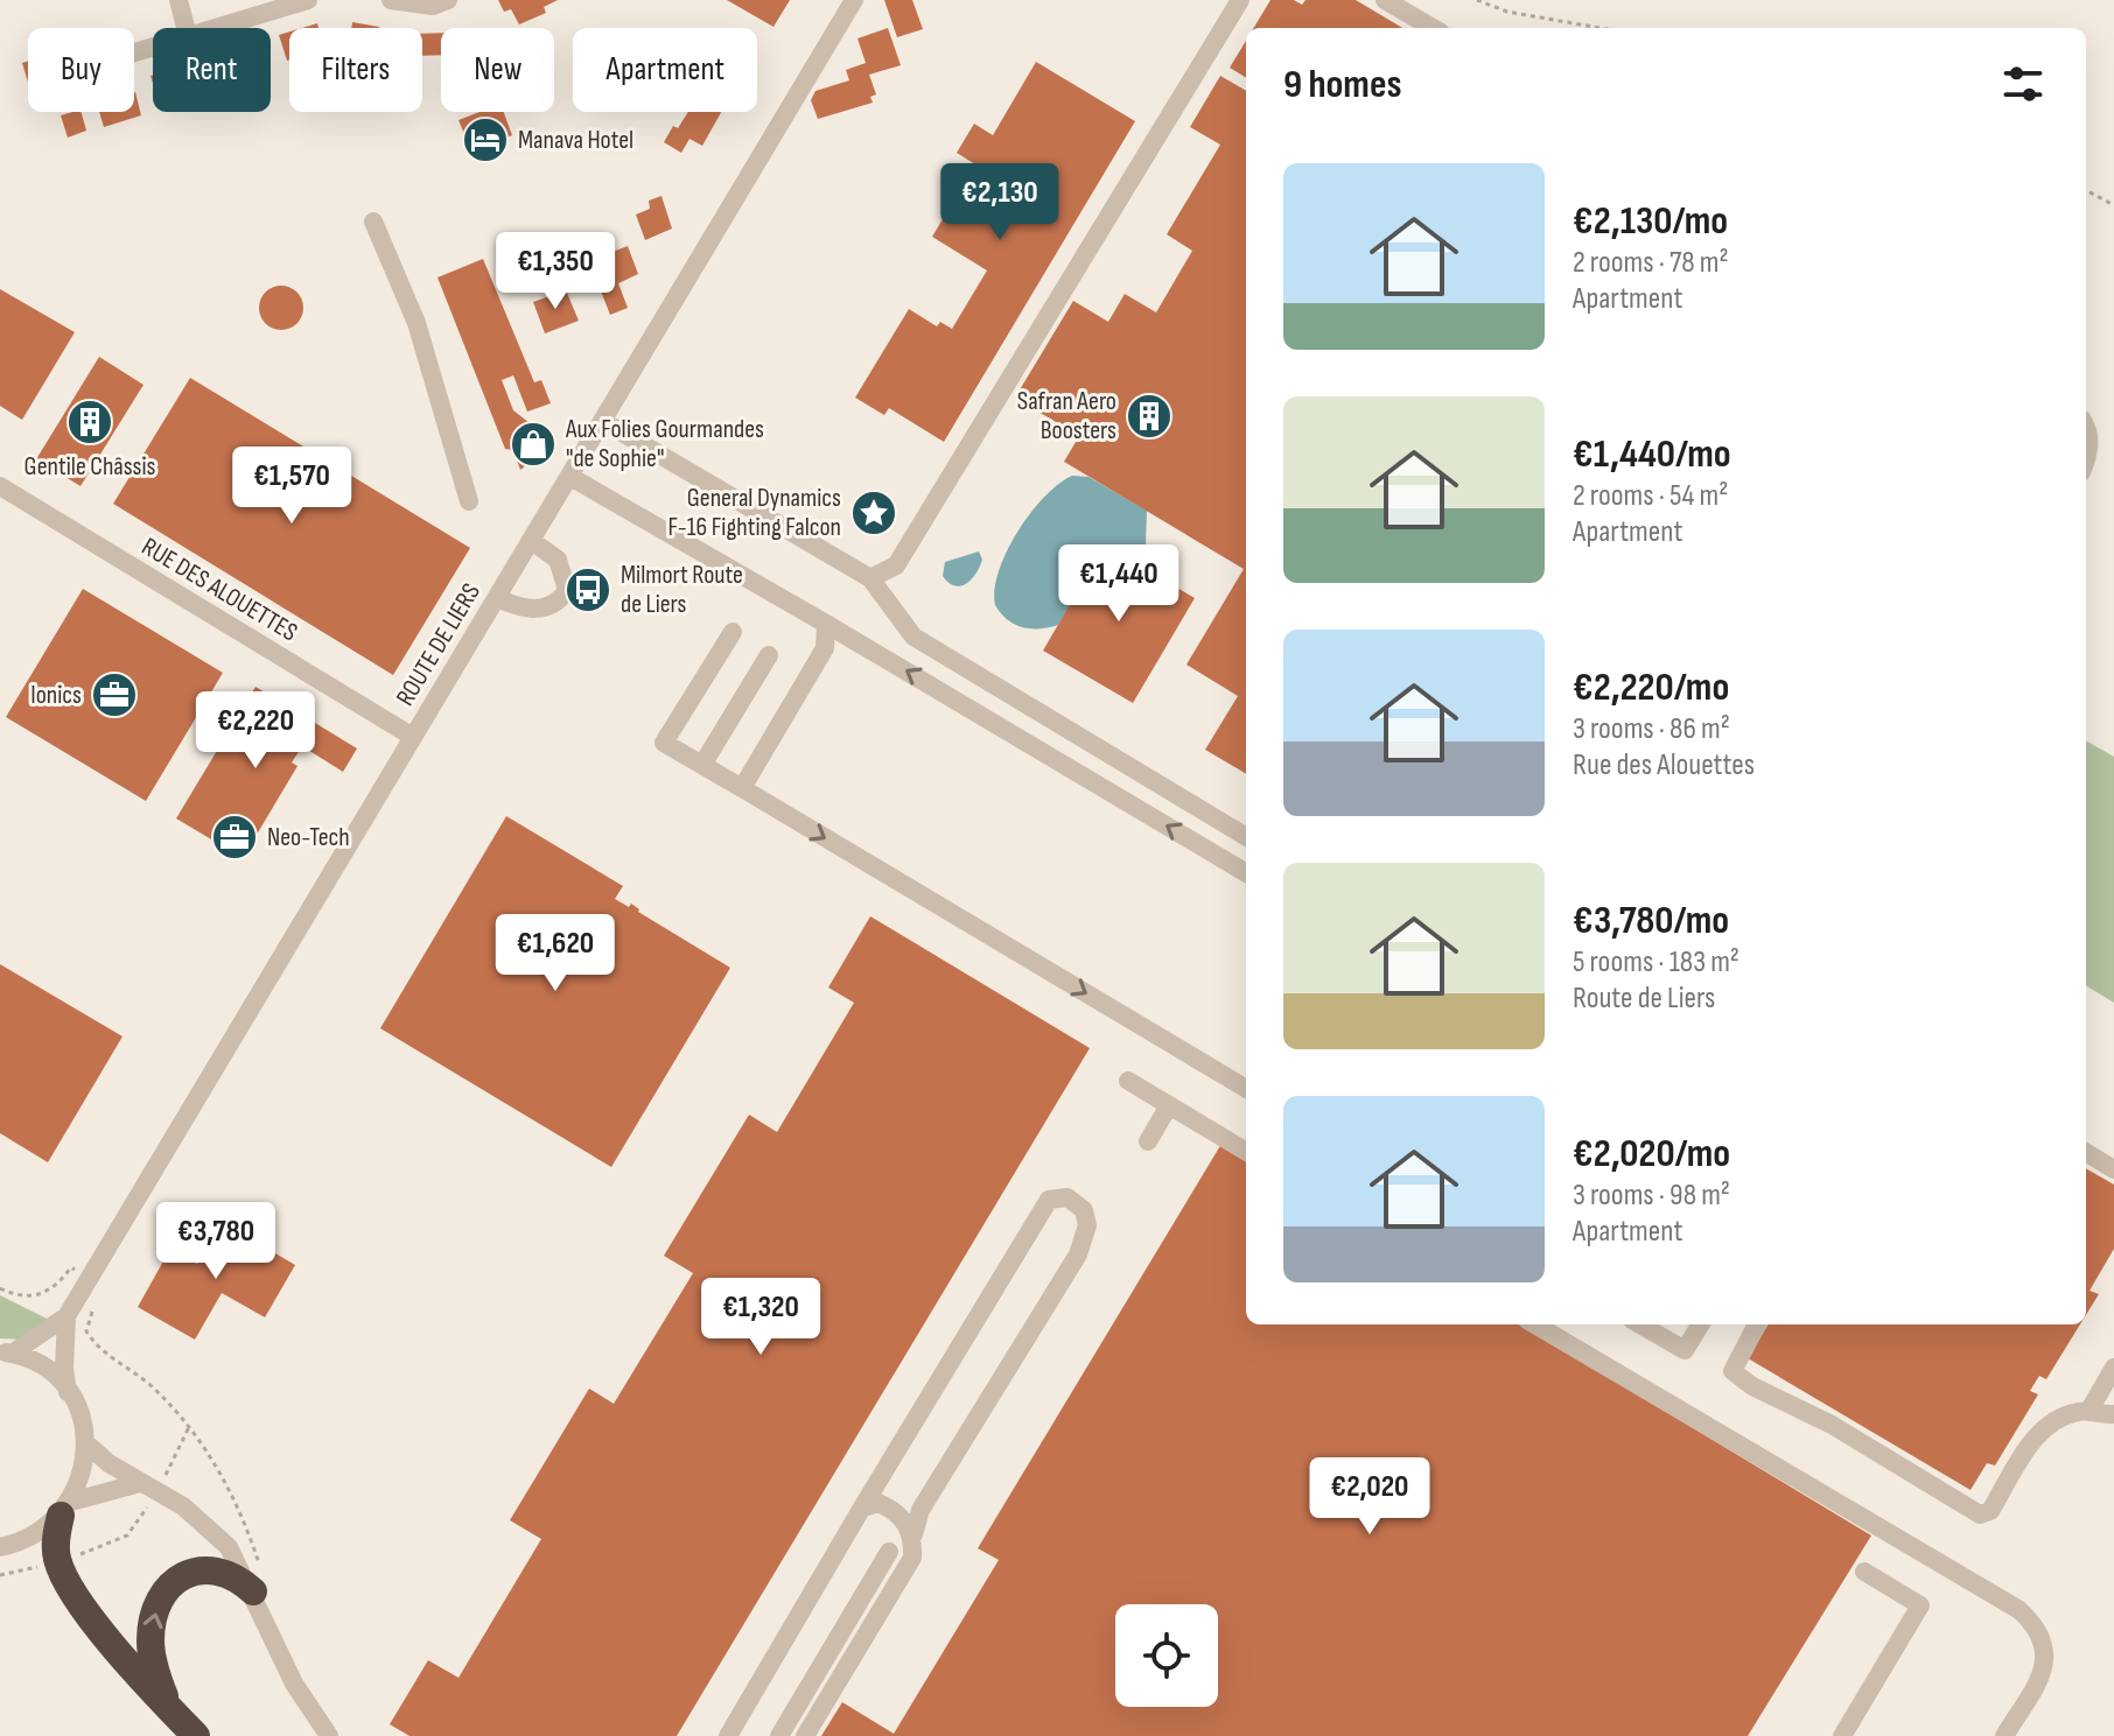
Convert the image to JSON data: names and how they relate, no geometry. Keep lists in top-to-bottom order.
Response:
{
  "streets": {
    "street": ["RUE DES ALOUETTES", "ROUTE DE LIERS"]
  },
  "crossings": [
    ["RUE DES ALOUETTES", "ROUTE DE LIERS"]
  ],
  "places": {
    "hotel": ["Manava Hotel"],
    "building": ["Safran Aero Boosters", "Gentile Châssis"],
    "shop": ["Aux Folies Gourmandes \"de Sophie\""],
    "place": ["General Dynamics F-16 Fighting Falcon"],
    "bus stop": ["Milmort Route de Liers"],
    "office": ["Ionics", "Neo-Tech"]
  },
  "page": {
    "chip": [
      "Buy",
      "Rent",
      "Filters",
      "New",
      "Apartment"
    ],
    "heading": "9 homes",
    "list": [
      {
        "name": "€2,130/mo",
        "note": "2 rooms · 78 m² · Apartment"
      },
      {
        "name": "€1,440/mo",
        "note": "2 rooms · 54 m² · Apartment"
      },
      {
        "name": "€2,220/mo",
        "note": "3 rooms · 86 m² · Rue des Alouettes"
      },
      {
        "name": "€3,780/mo",
        "note": "5 rooms · 183 m² · Route de Liers"
      },
      {
        "name": "€2,020/mo",
        "note": "3 rooms · 98 m² · Apartment"
      }
    ],
    "price": [
      "€2,130",
      "€1,350",
      "€1,570",
      "€1,440",
      "€2,220",
      "€1,620",
      "€3,780",
      "€1,320",
      "€2,020"
    ]
  }
}
